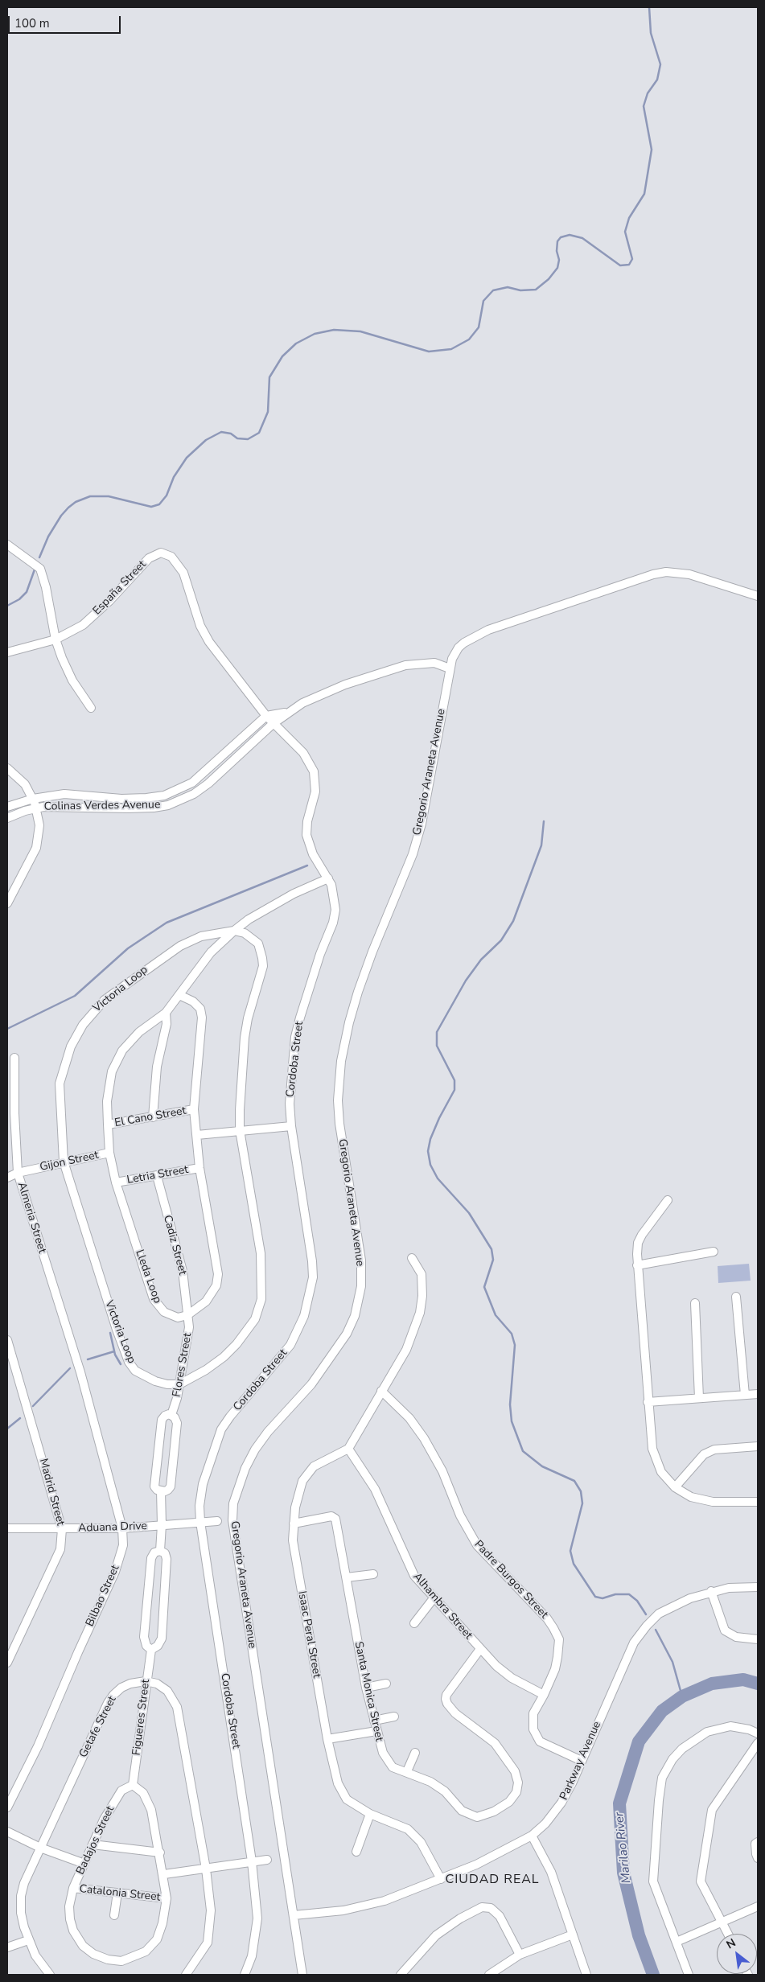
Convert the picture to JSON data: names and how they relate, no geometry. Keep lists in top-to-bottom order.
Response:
{
  "streets": {
    "street": [
      "España Street",
      "Gregorio Araneta Avenue",
      "Colinas Verdes Avenue",
      "Victoria Loop",
      "Cordoba Street",
      "El Cano Street",
      "Gijon Street",
      "Letria Street",
      "Almeria Street",
      "Cadiz Street",
      "Lleda Loop",
      "Flores Street",
      "Madrid Street",
      "Aduana Drive",
      "Padre Burgos Street",
      "Bilbao Street",
      "Alhambra Street",
      "Isaac Peral Street",
      "Santa Monica Street",
      "Figueres Street",
      "Getafe Street",
      "Parkway Avenue",
      "Badajos Street",
      "Catalonia Street"
    ]
  },
  "crossings": [
    ["España Street", "Colinas Verdes Avenue"],
    ["España Street", "Cordoba Street"],
    ["Gregorio Araneta Avenue", "Colinas Verdes Avenue"],
    ["Gregorio Araneta Avenue", "Parkway Avenue"],
    ["Colinas Verdes Avenue", "Cordoba Street"],
    ["Victoria Loop", "Gijon Street"],
    ["Victoria Loop", "Lleda Loop"],
    ["Victoria Loop", "Flores Street"],
    ["Cordoba Street", "Lleda Loop"],
    ["Cordoba Street", "Aduana Drive"],
    ["El Cano Street", "Lleda Loop"],
    ["Gijon Street", "Almeria Street"],
    ["Gijon Street", "Lleda Loop"],
    ["Letria Street", "Cadiz Street"],
    ["Letria Street", "Lleda Loop"],
    ["Almeria Street", "Bilbao Street"],
    ["Cadiz Street", "Lleda Loop"],
    ["Cadiz Street", "Flores Street"],
    ["Lleda Loop", "Flores Street"],
    ["Flores Street", "Aduana Drive"],
    ["Flores Street", "Figueres Street"],
    ["Madrid Street", "Aduana Drive"],
    ["Aduana Drive", "Bilbao Street"],
    ["Aduana Drive", "Figueres Street"],
    ["Padre Burgos Street", "Alhambra Street"],
    ["Padre Burgos Street", "Parkway Avenue"],
    ["Alhambra Street", "Isaac Peral Street"],
    ["Alhambra Street", "Santa Monica Street"],
    ["Isaac Peral Street", "Santa Monica Street"],
    ["Isaac Peral Street", "Parkway Avenue"],
    ["Figueres Street", "Getafe Street"],
    ["Figueres Street", "Badajos Street"],
    ["Badajos Street", "Catalonia Street"]
  ],
  "districts": ["CIUDAD REAL"],
  "water": ["Marilao River"],
  "scale_bar": "100 m",
  "north": "top left"
}
